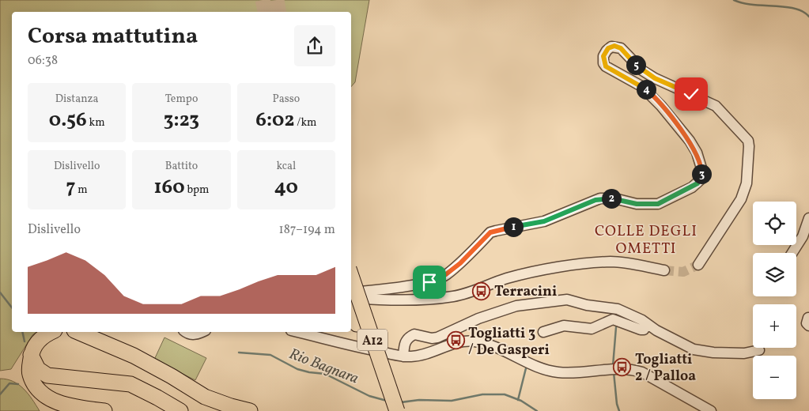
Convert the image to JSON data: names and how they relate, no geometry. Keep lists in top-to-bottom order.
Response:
{
  "streets": {
    "highway": ["A12"]
  },
  "districts": ["COLLE DEGLI OMETTI"],
  "water": ["Rio Bagnara"],
  "places": {
    "bus stop": ["Terracini", "Togliatti 3 / De Gasperi", "Togliatti 2 / Palloa"]
  },
  "page": {
    "heading": ["Corsa mattutina", "06:38"],
    "pins": [
      "5",
      "4",
      "3",
      "2",
      "1"
    ],
    "stats": [
      ["Distanza", "0.56 km"],
      ["Tempo", "3:23"],
      ["Passo", "6:02 /km"],
      ["Dislivello", "7 m"],
      ["Battito", "160 bpm"],
      ["kcal", "40"]
    ],
    "map_buttons": ["+", "−"],
    "chart": ["Dislivello", "187–194 m"]
  }
}
